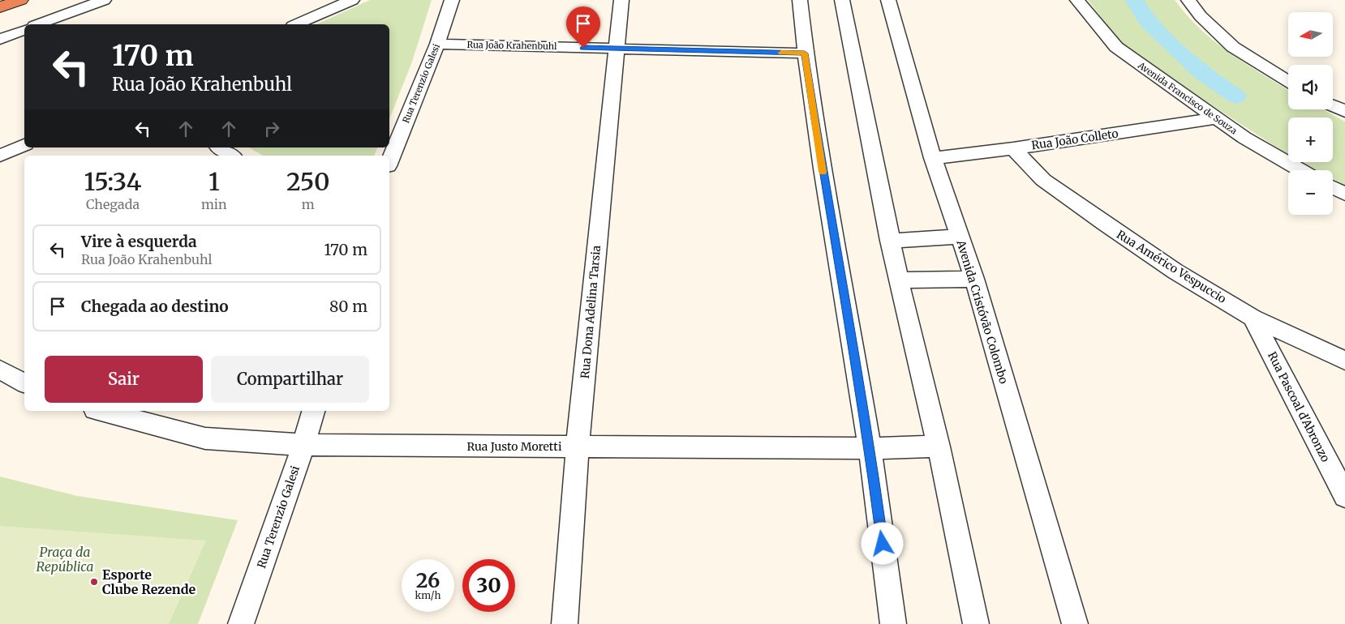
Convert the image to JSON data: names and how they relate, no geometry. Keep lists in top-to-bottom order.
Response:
{
  "streets": {
    "street": [
      "Rua João Krahenbuhl",
      "Rua Terenzio Galesi",
      "Avenida Francisco de Souza",
      "Rua João Colleto",
      "Rua Américo Vespuccio",
      "Rua Dona Adelina Tarsia",
      "Avenida Cristóvão Colombo",
      "Rua Pascoal d'Abronzo",
      "Rua Justo Moretti"
    ]
  },
  "crossings": [
    ["Rua João Krahenbuhl", "Rua Terenzio Galesi"],
    ["Rua João Krahenbuhl", "Rua Dona Adelina Tarsia"],
    ["Rua Terenzio Galesi", "Rua Justo Moretti"],
    ["Avenida Francisco de Souza", "Rua João Colleto"],
    ["Rua João Colleto", "Rua Américo Vespuccio"],
    ["Rua João Colleto", "Avenida Cristóvão Colombo"],
    ["Rua Américo Vespuccio", "Rua Pascoal d'Abronzo"],
    ["Rua Dona Adelina Tarsia", "Rua Justo Moretti"]
  ],
  "parks": ["Praça da República"],
  "places": ["Esporte Clube Rezende"],
  "north": "left",
  "page": {
    "map_buttons": ["+", "−"],
    "turn": ["170 m", "Rua João Krahenbuhl"],
    "eta": [
      "15:34",
      "Chegada",
      "1",
      "min",
      "250",
      "m"
    ],
    "list": [
      {
        "name": "Vire à esquerda",
        "note": "Rua João Krahenbuhl",
        "value": "170 m"
      },
      {
        "name": "Chegada ao destino",
        "value": "80 m"
      }
    ],
    "buttons": ["Sair", "Compartilhar"],
    "speed": "26 km/h",
    "limit": "30"
  }
}
